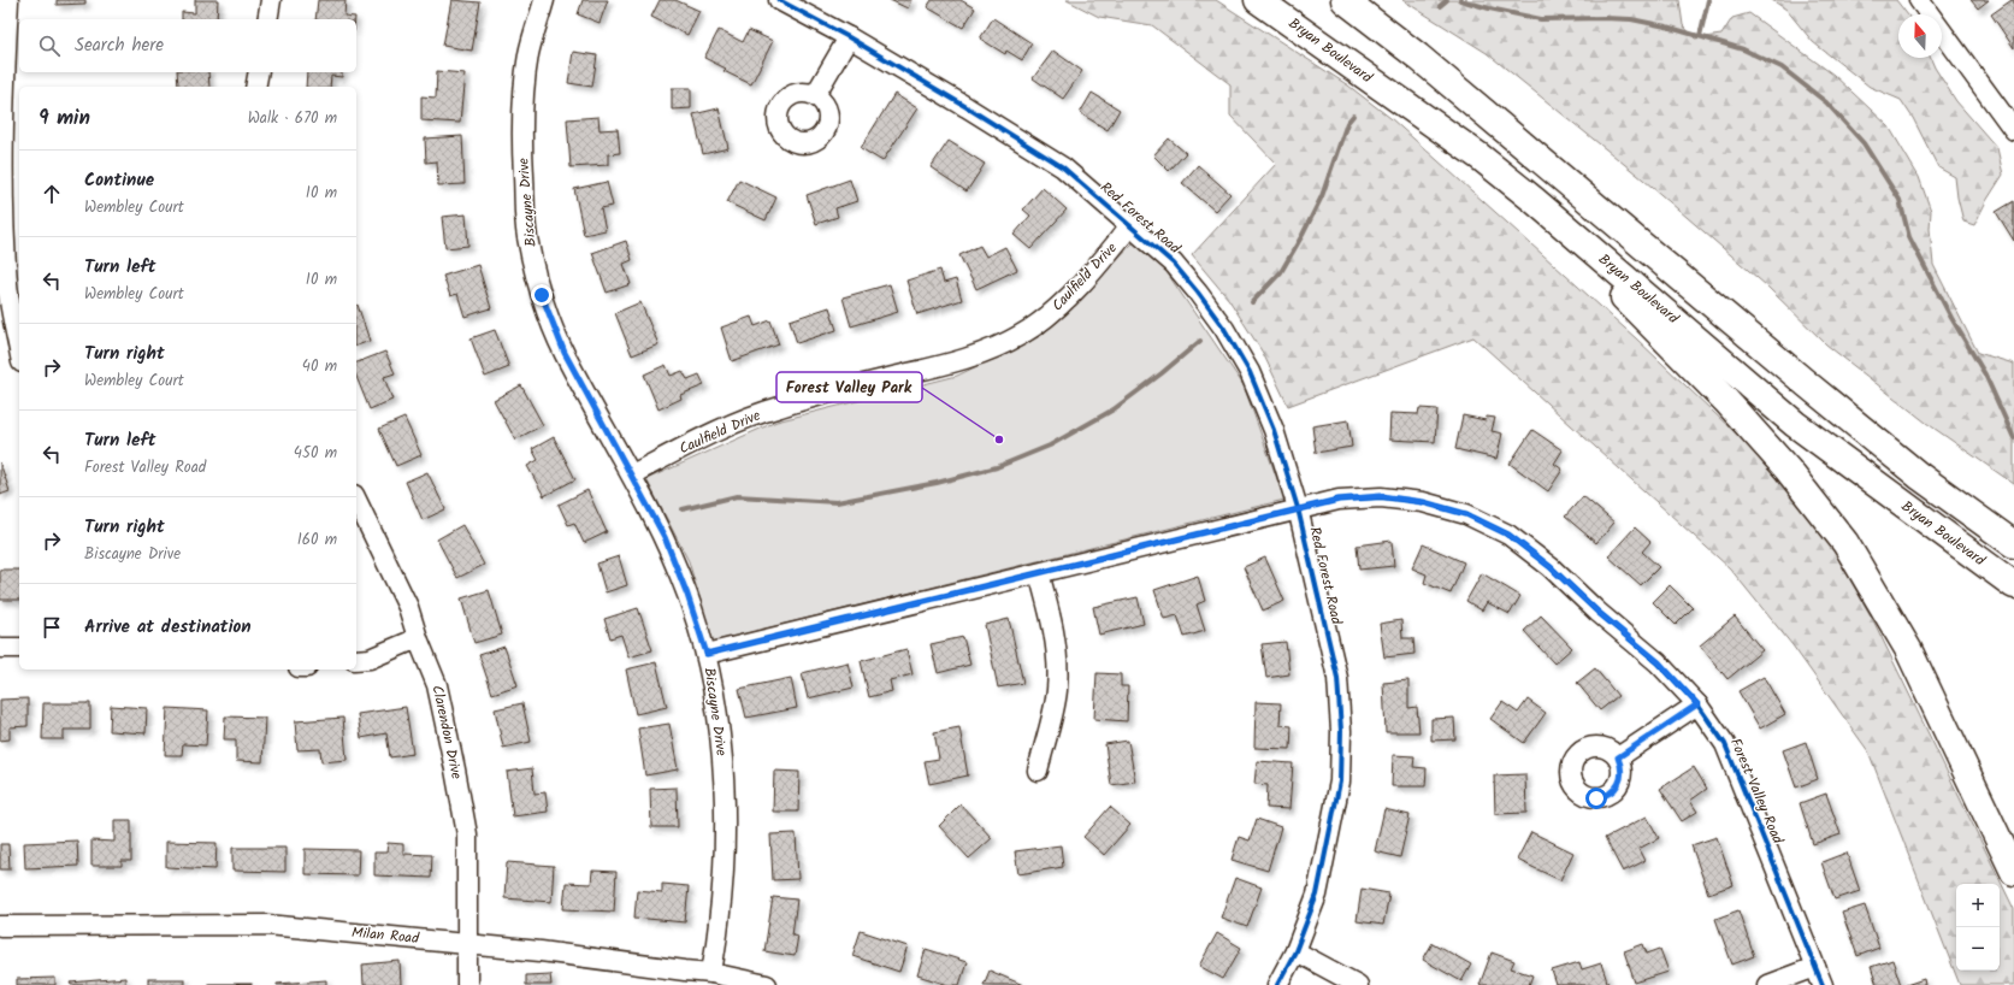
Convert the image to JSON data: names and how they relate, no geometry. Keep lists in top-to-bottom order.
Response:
{
  "streets": {
    "highway": ["Bryan Boulevard"],
    "street": [
      "Biscayne Drive",
      "Red Forest Road",
      "Caulfield Drive",
      "Clarendon Drive",
      "Forest Valley Road",
      "Milan Road"
    ]
  },
  "crossings": [
    ["Biscayne Drive", "Caulfield Drive"],
    ["Biscayne Drive", "Forest Valley Road"],
    ["Biscayne Drive", "Milan Road"],
    ["Red Forest Road", "Caulfield Drive"],
    ["Red Forest Road", "Forest Valley Road"],
    ["Clarendon Drive", "Milan Road"]
  ],
  "places": ["Forest Valley Park"],
  "north": "top",
  "page": {
    "search": "Search here",
    "heading": ["9 min", "Walk · 670 m"],
    "list": [
      ["Continue", "Wembley Court", "10 m"],
      ["Turn left", "Wembley Court", "10 m"],
      ["Turn right", "Wembley Court", "40 m"],
      ["Turn left", "Forest Valley Road", "450 m"],
      ["Turn right", "Biscayne Drive", "160 m"],
      "Arrive at destination"
    ],
    "map_buttons": ["+", "−"]
  }
}
